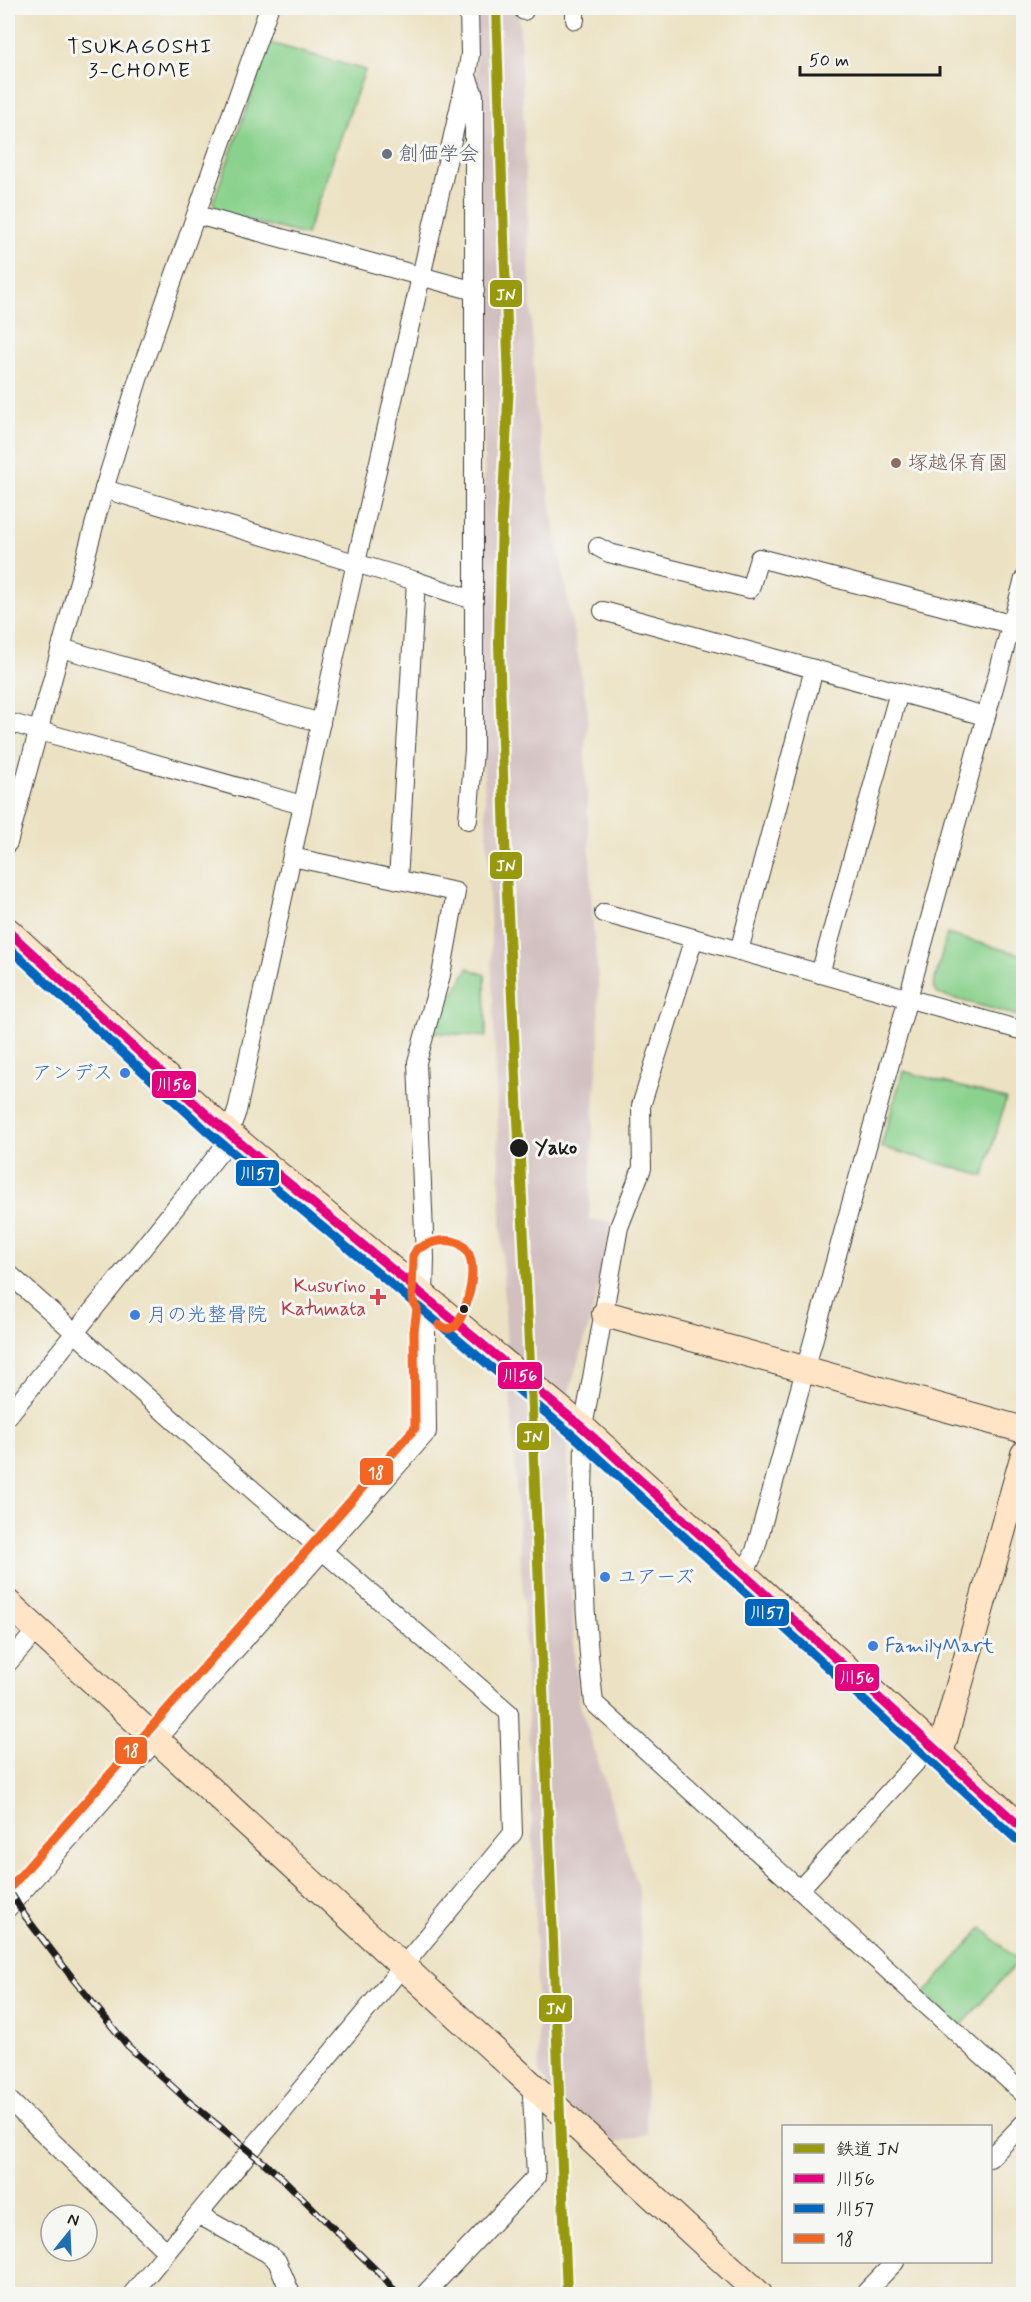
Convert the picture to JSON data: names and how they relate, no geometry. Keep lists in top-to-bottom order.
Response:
{
  "districts": ["TSUKAGOSHI 3-CHOME"],
  "places": {
    "other": [
      "創価学会",
      "塚越保育園",
      "アンデス",
      "Yako",
      "月の光整骨院",
      "ユアーズ",
      "FamilyMart"
    ],
    "health": ["Kusurino Katumata"]
  },
  "lines": [
    "rail line JN",
    "transit line 川56",
    "transit line 川57",
    "transit line 18"
  ],
  "legend": [
    "鉄道 JN",
    "川56",
    "川57",
    "18"
  ],
  "scale_bar": "50 m",
  "north": "top"
}
